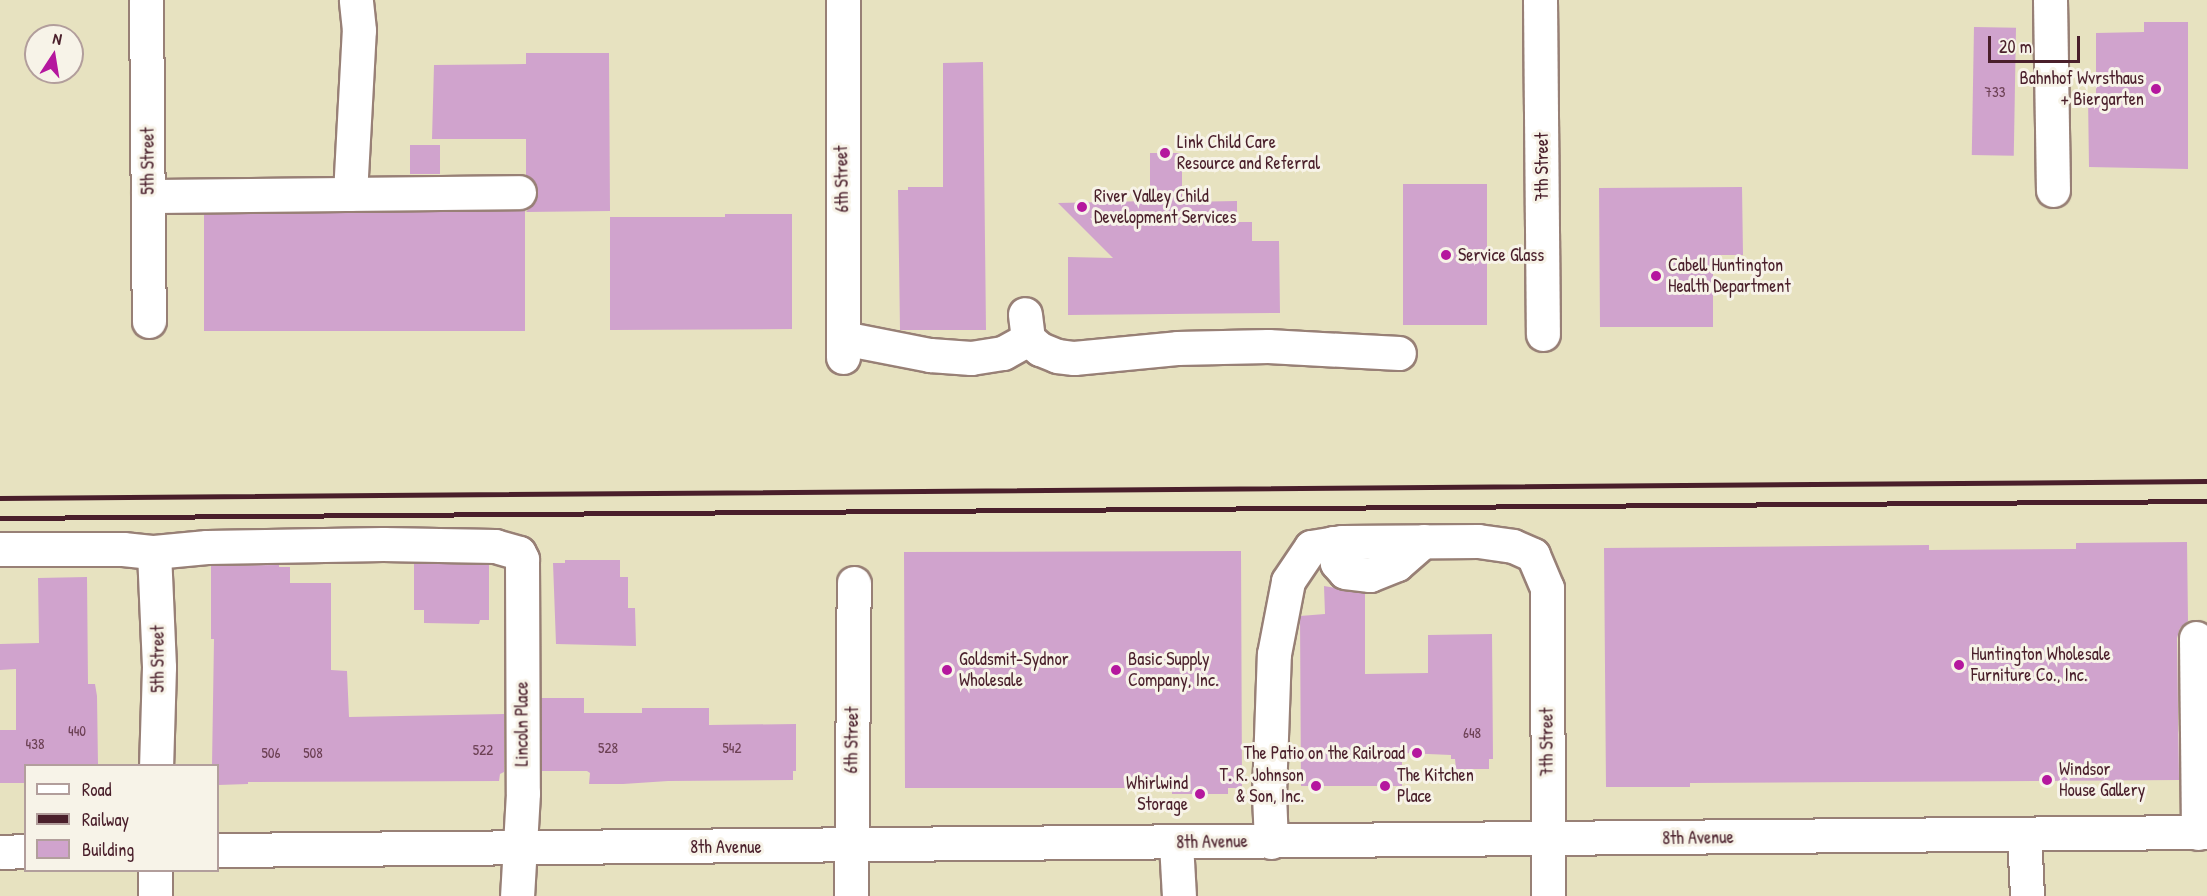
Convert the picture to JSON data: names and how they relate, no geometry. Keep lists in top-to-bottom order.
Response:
{
  "streets": {
    "street": [
      "5th Street",
      "7th Street",
      "6th Street",
      "Lincoln Place",
      "8th Avenue"
    ]
  },
  "crossings": [
    ["5th Street", "Lincoln Place"],
    ["7th Street", "8th Avenue"],
    ["6th Street", "8th Avenue"],
    ["Lincoln Place", "8th Avenue"]
  ],
  "places": [
    "Bahnhof Wvrsthaus + Biergarten",
    "Link Child Care Resource and Referral",
    "River Valley Child Development Services",
    "Service Glass",
    "Cabell Huntington Health Department",
    "Huntington Wholesale Furniture Co., Inc.",
    "Goldsmit-Sydnor Wholesale",
    "Basic Supply Company, Inc.",
    "The Patio on the Railroad",
    "Windsor House Gallery",
    "T. R. Johnson & Son, Inc.",
    "The Kitchen Place",
    "Whirlwind Storage"
  ],
  "house_numbers": [
    "733",
    "440",
    "648",
    "438",
    "528",
    "542",
    "522",
    "506",
    "508"
  ],
  "legend": ["Road", "Railway", "Building"],
  "scale_bar": "20 m",
  "north": "top"
}
